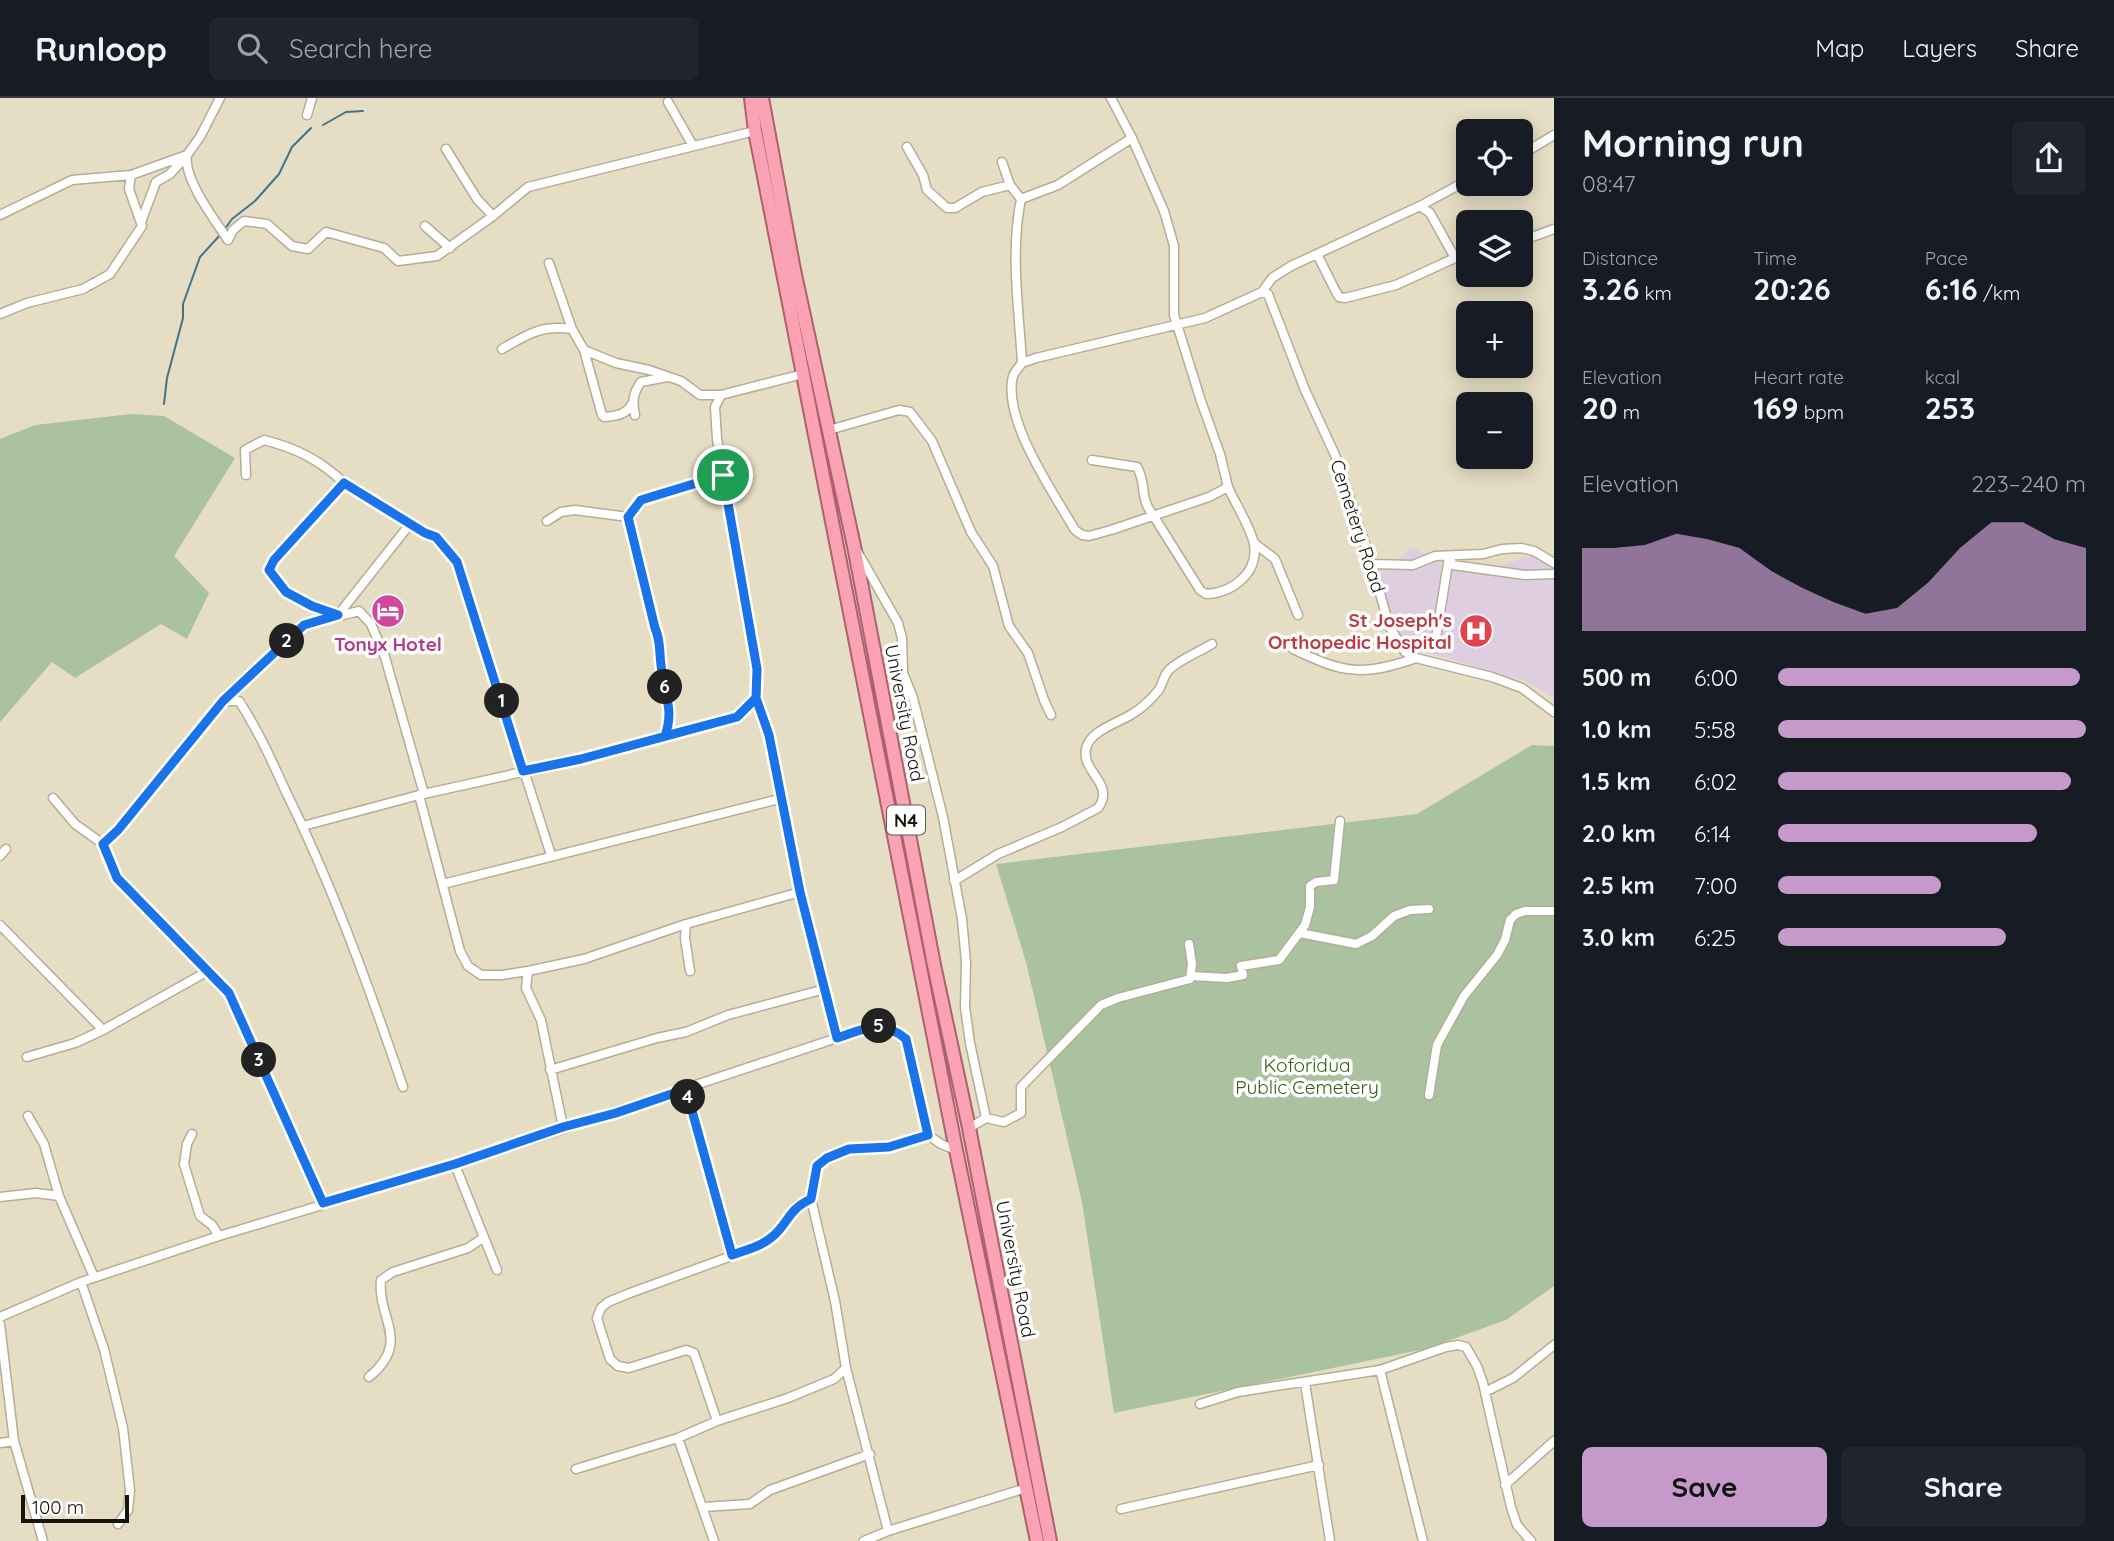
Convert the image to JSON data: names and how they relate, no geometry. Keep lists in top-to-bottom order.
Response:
{
  "streets": {
    "highway": ["University Road", "N4"],
    "street": ["Cemetery Road"]
  },
  "parks": ["Koforidua Public Cemetery"],
  "places": {
    "hotel": ["Tonyx Hotel"],
    "hospital": ["St Joseph's Orthopedic Hospital"]
  },
  "scale_bar": "100 m",
  "page": {
    "header": "Runloop",
    "search": "Search here",
    "nav": ["Map", "Layers", "Share"],
    "heading": ["Morning run", "08:47"],
    "map_buttons": ["+", "−"],
    "stats": [
      ["Distance", "3.26 km"],
      ["Time", "20:26"],
      ["Pace", "6:16 /km"],
      ["Elevation", "20 m"],
      ["Heart rate", "169 bpm"],
      ["kcal", "253"]
    ],
    "chart": ["Elevation", "223–240 m"],
    "pins": [
      "2",
      "6",
      "1",
      "5",
      "3",
      "4"
    ],
    "list": [
      {
        "name": "500 m",
        "note": "6:00"
      },
      {
        "name": "1.0 km",
        "note": "5:58"
      },
      {
        "name": "1.5 km",
        "note": "6:02"
      },
      {
        "name": "2.0 km",
        "note": "6:14"
      },
      {
        "name": "2.5 km",
        "note": "7:00"
      },
      {
        "name": "3.0 km",
        "note": "6:25"
      }
    ],
    "buttons": ["Save", "Share"],
    "scale": "100 m"
  }
}
